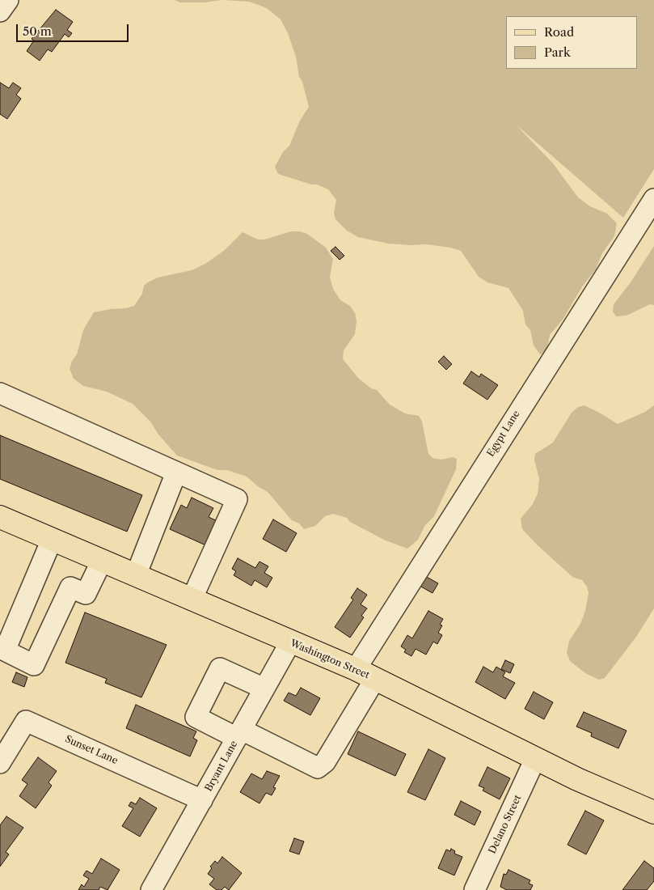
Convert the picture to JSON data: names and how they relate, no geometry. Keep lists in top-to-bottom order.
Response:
{
  "streets": {
    "main road": ["Washington Street"],
    "street": [
      "Egypt Lane",
      "Sunset Lane",
      "Bryant Lane",
      "Delano Street"
    ]
  },
  "crossings": [
    ["Egypt Lane", "Washington Street"],
    ["Washington Street", "Bryant Lane"],
    ["Washington Street", "Delano Street"],
    ["Sunset Lane", "Bryant Lane"]
  ],
  "legend": ["Road", "Park"],
  "scale_bar": "50 m"
}
